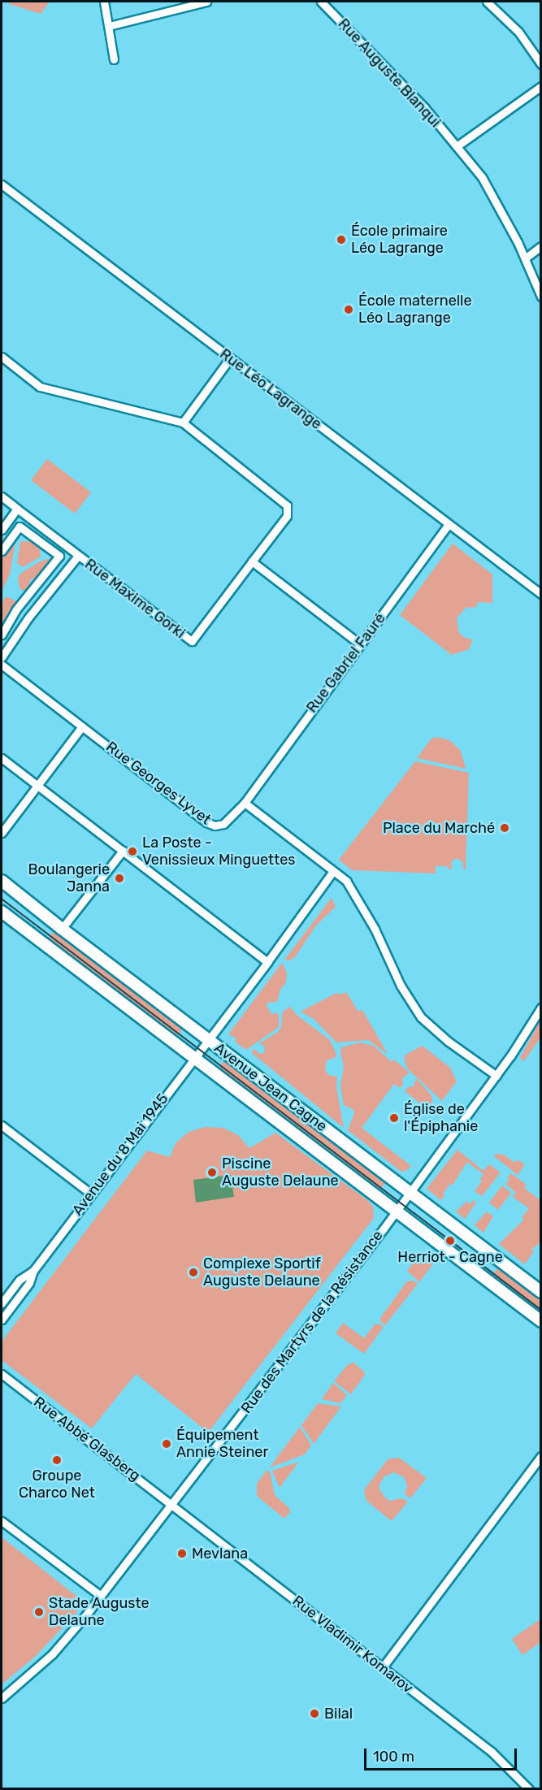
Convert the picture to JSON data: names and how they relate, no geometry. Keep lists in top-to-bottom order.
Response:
{
  "streets": {
    "street": [
      "Rue Auguste Blanqui",
      "Rue Léo Lagrange",
      "Rue Maxime Gorki",
      "Rue Gabriel Fauré",
      "Rue Georges Lyvet",
      "Avenue Jean Cagne",
      "Avenue du 8 Mai 1945",
      "Rue des Martyrs de la Résistance",
      "Rue Abbé Glasberg",
      "Rue Vladimir Komarov"
    ]
  },
  "crossings": [
    ["Rue Léo Lagrange", "Rue Gabriel Fauré"],
    ["Rue Gabriel Fauré", "Rue Georges Lyvet"],
    ["Avenue Jean Cagne", "Avenue du 8 Mai 1945"],
    ["Avenue Jean Cagne", "Rue des Martyrs de la Résistance"],
    ["Rue des Martyrs de la Résistance", "Rue Abbé Glasberg"],
    ["Rue des Martyrs de la Résistance", "Rue Vladimir Komarov"],
    ["Rue Abbé Glasberg", "Rue Vladimir Komarov"]
  ],
  "places": [
    "École primaire Léo Lagrange",
    "École maternelle Léo Lagrange",
    "Place du Marché",
    "La Poste - Venissieux Minguettes",
    "Boulangerie Janna",
    "Église de l'Épiphanie",
    "Piscine Auguste Delaune",
    "Herriot - Cagne",
    "Complexe Sportif Auguste Delaune",
    "Équipement Annie Steiner",
    "Groupe Charco Net",
    "Mevlana",
    "Stade Auguste Delaune",
    "Bilal"
  ],
  "scale_bar": "100 m"
}
